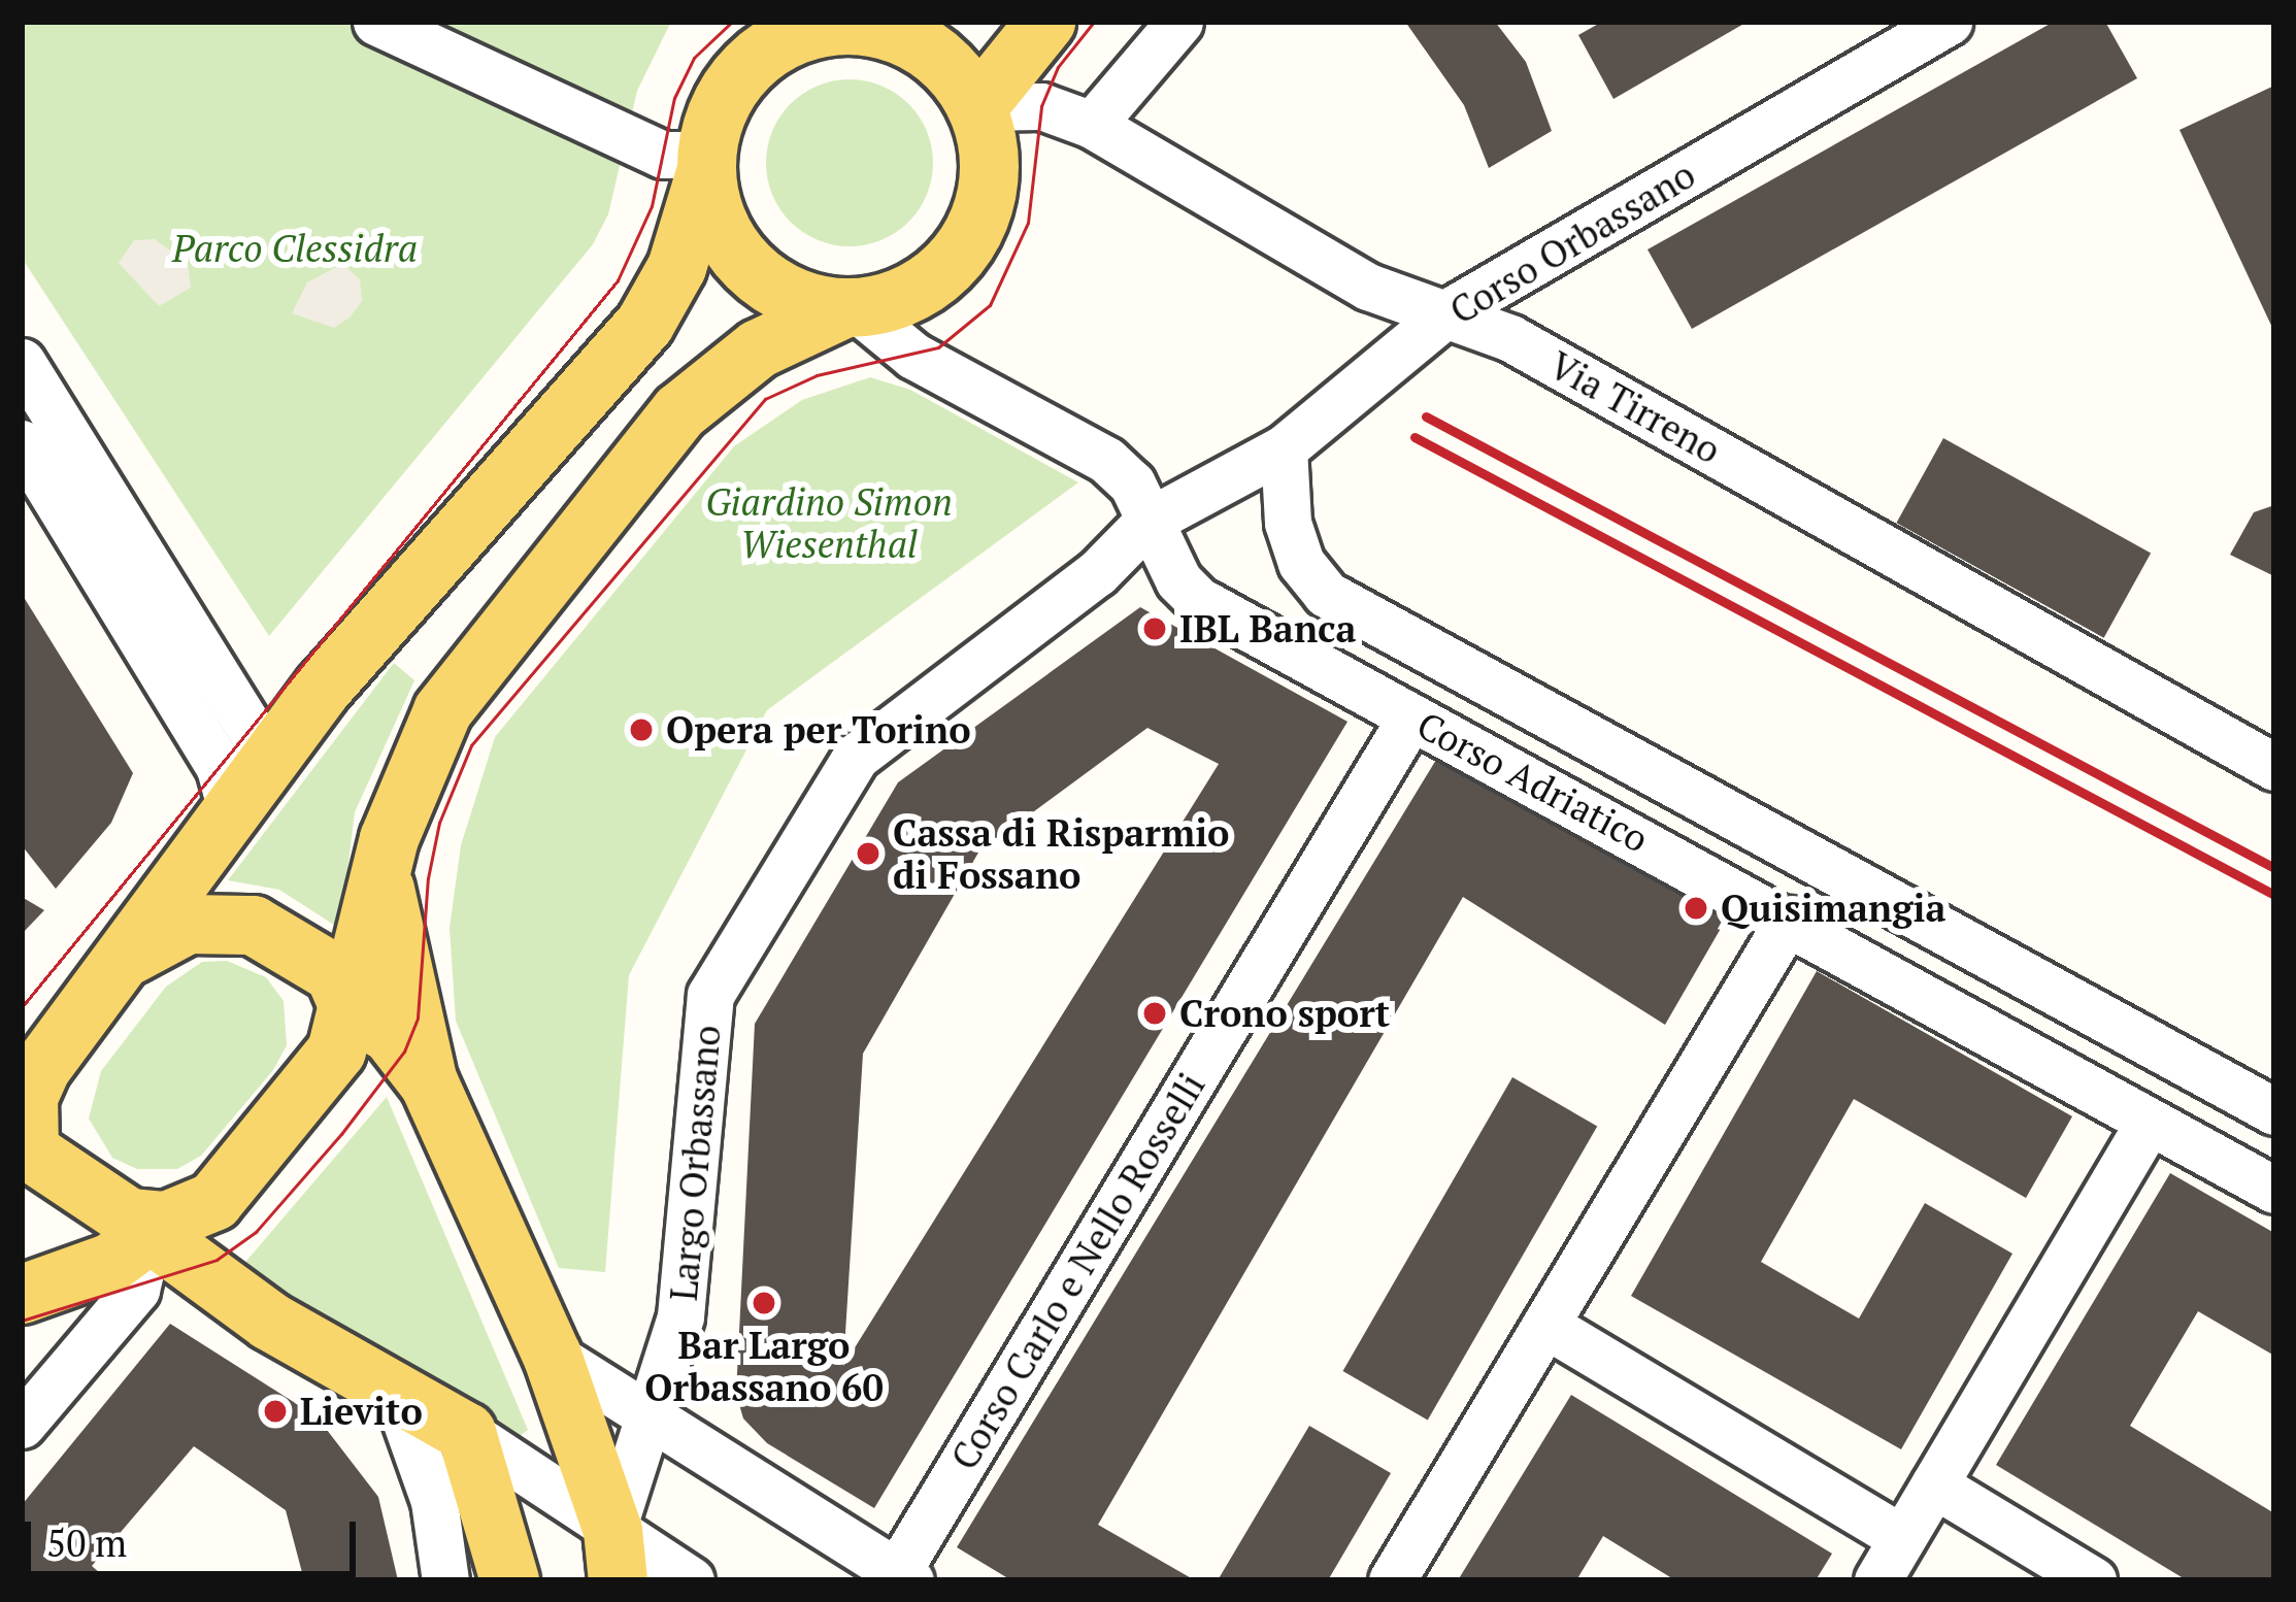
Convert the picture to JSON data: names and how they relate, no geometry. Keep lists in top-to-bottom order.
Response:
{
  "streets": {
    "street": [
      "Corso Orbassano",
      "Via Tirreno",
      "Corso Adriatico",
      "Largo Orbassano",
      "Corso Carlo e Nello Rosselli"
    ]
  },
  "crossings": [
    ["Corso Orbassano", "Via Tirreno"],
    ["Corso Orbassano", "Corso Adriatico"],
    ["Corso Orbassano", "Largo Orbassano"],
    ["Via Tirreno", "Corso Adriatico"],
    ["Corso Adriatico", "Largo Orbassano"],
    ["Corso Adriatico", "Corso Carlo e Nello Rosselli"],
    ["Largo Orbassano", "Corso Carlo e Nello Rosselli"]
  ],
  "parks": ["Parco Clessidra", "Giardino Simon Wiesenthal"],
  "places": [
    "IBL Banca",
    "Opera per Torino",
    "Cassa di Risparmio di Fossano",
    "Quisimangia",
    "Crono sport",
    "Bar Largo Orbassano 60",
    "Lievito"
  ],
  "scale_bar": "50 m"
}
